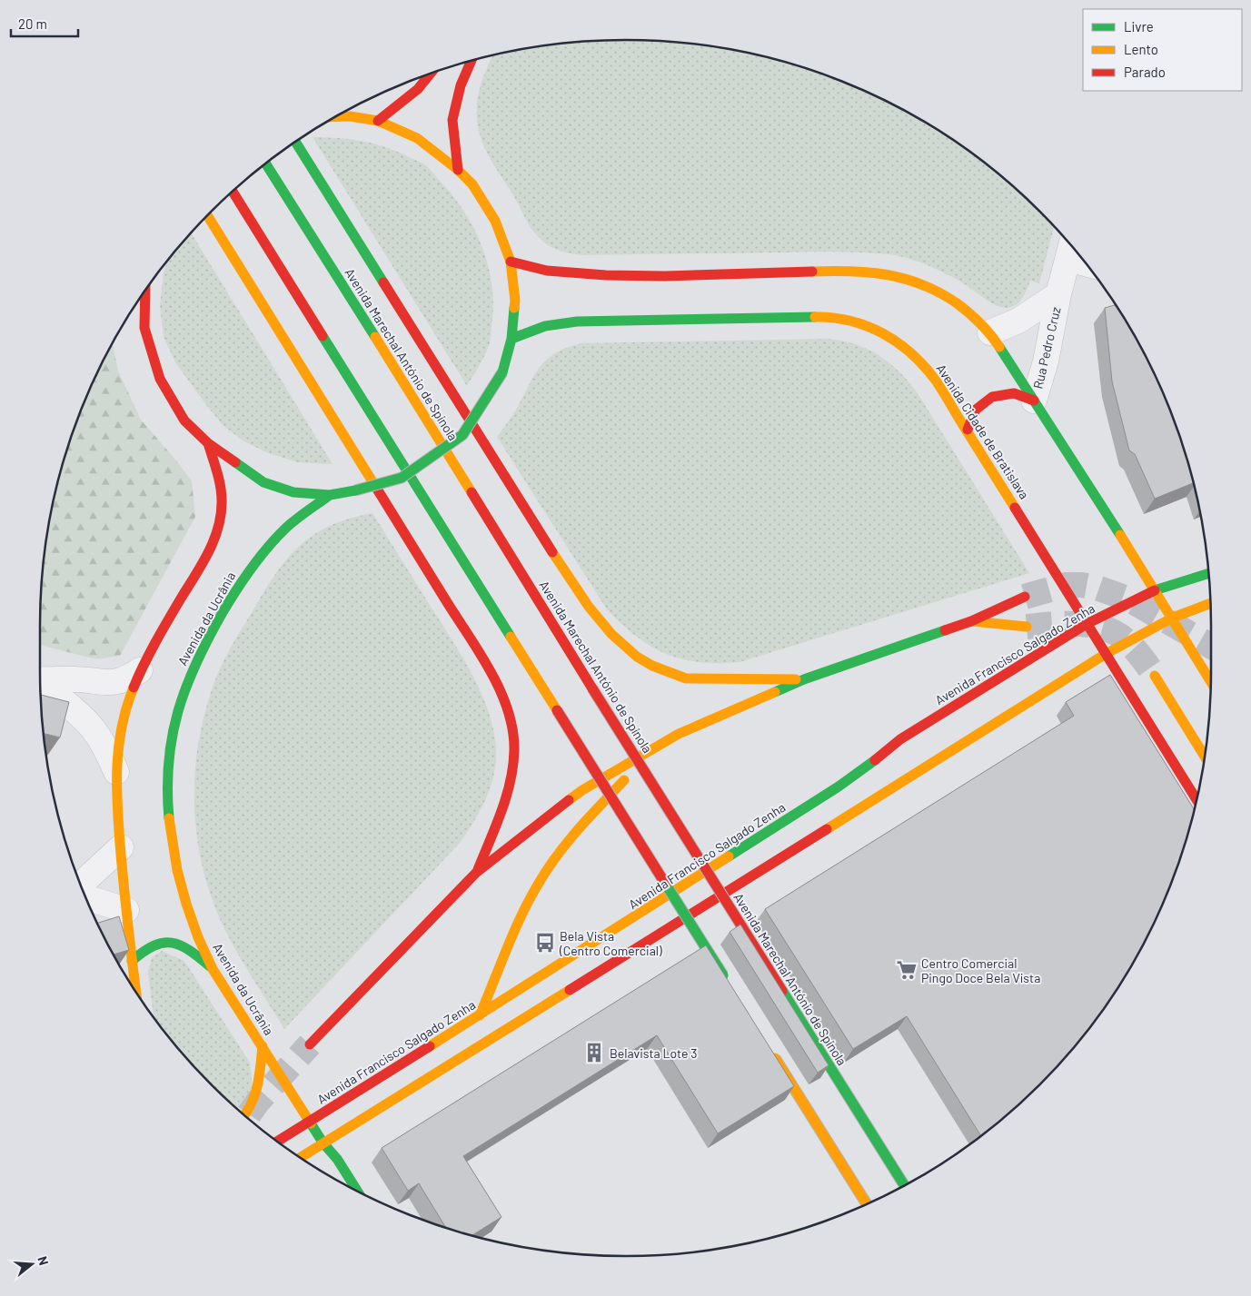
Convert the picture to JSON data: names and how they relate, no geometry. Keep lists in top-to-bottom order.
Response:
{
  "streets": {
    "main road": [
      "Avenida Marechal António de Spínola",
      "Avenida Cidade de Bratislava",
      "Avenida da Ucrânia",
      "Avenida Francisco Salgado Zenha"
    ],
    "street": ["Rua Pedro Cruz"]
  },
  "crossings": [
    ["Avenida Cidade de Bratislava", "Avenida Francisco Salgado Zenha"],
    ["Avenida da Ucrânia", "Avenida Francisco Salgado Zenha"]
  ],
  "places": {
    "bus stop": ["Bela Vista (Centro Comercial)"],
    "supermarket": ["Centro Comercial Pingo Doce Bela Vista"],
    "building": ["Belavista Lote 3"]
  },
  "legend": ["Livre", "Lento", "Parado"],
  "scale_bar": "20 m",
  "north": "right"
}
